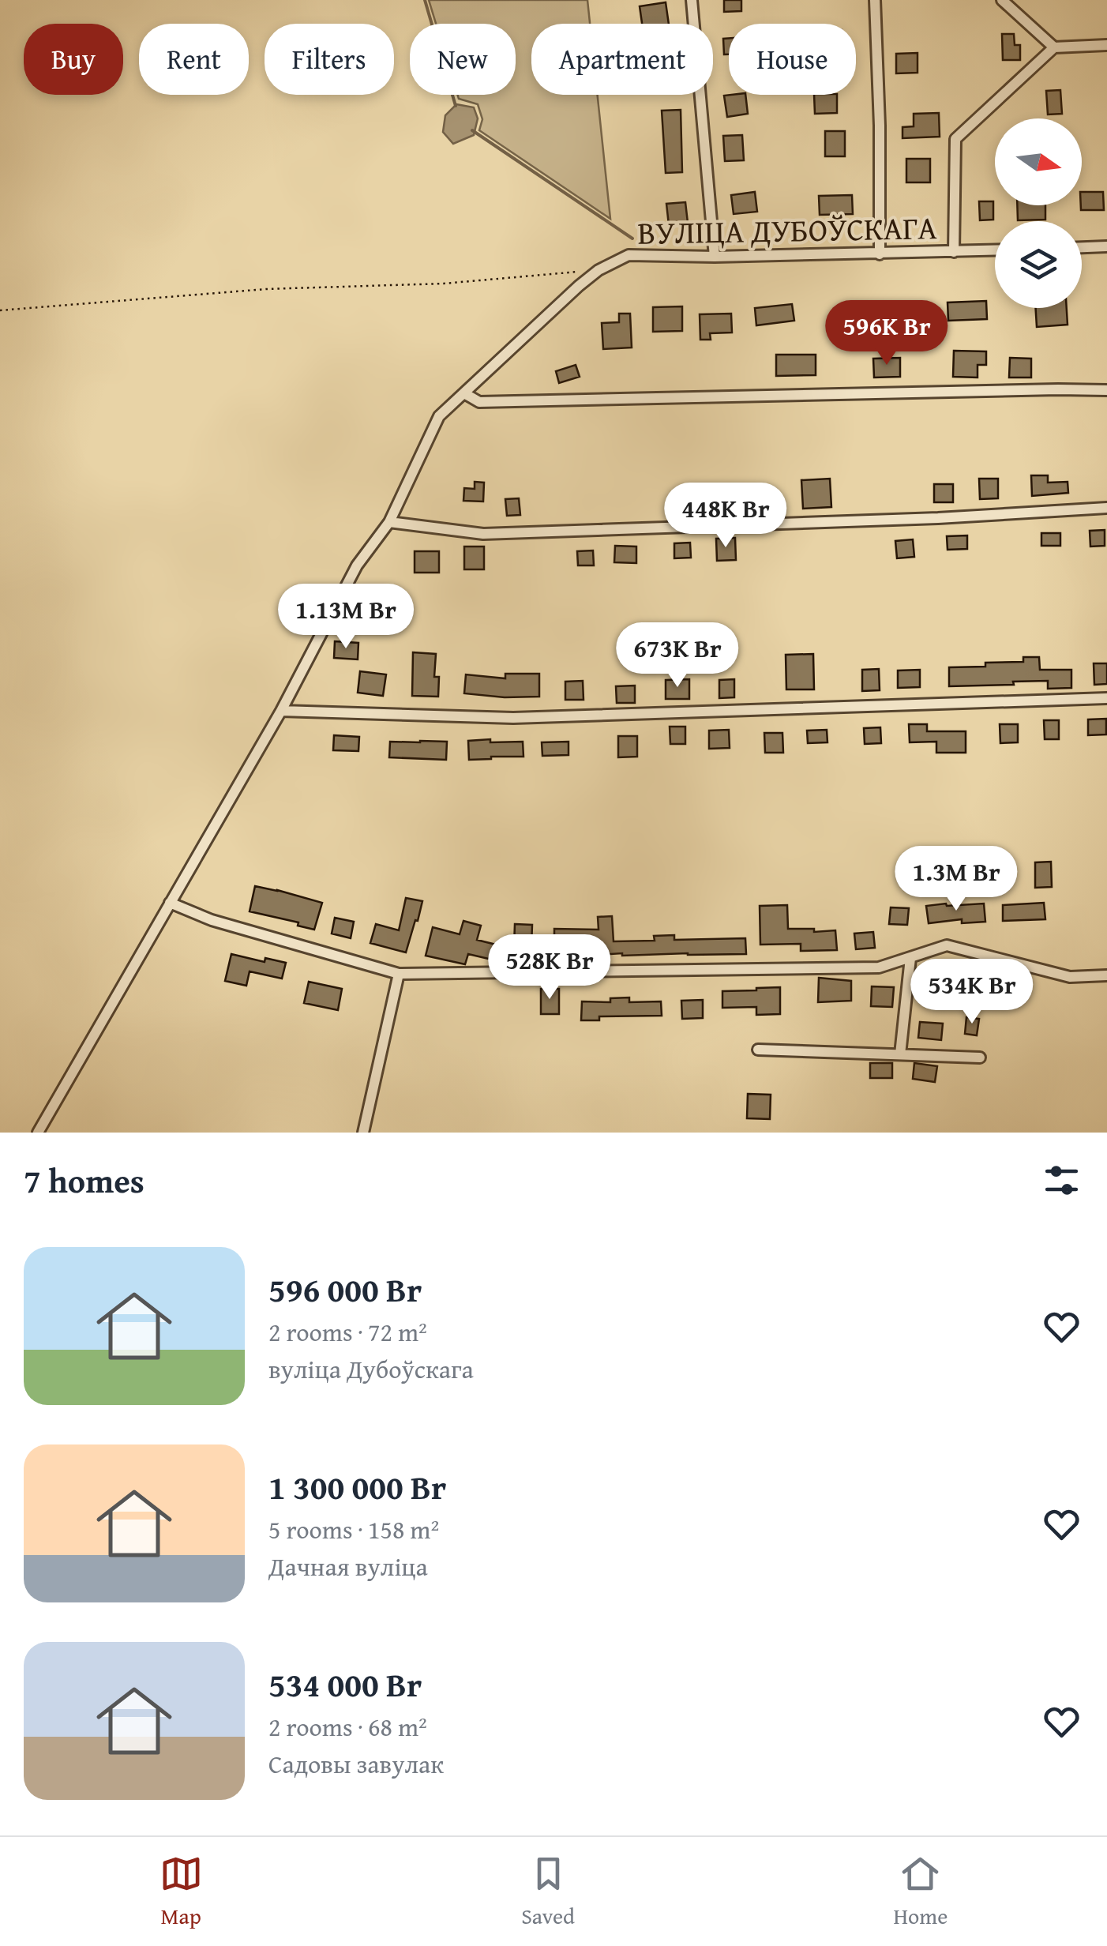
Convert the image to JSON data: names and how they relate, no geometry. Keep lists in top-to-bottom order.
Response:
{
  "streets": {
    "street": ["ВУЛІЦА ДУБОЎСКАГА"]
  },
  "north": "right",
  "page": {
    "chip": [
      "Buy",
      "Rent",
      "Filters",
      "New",
      "Apartment",
      "House"
    ],
    "price": [
      "596K Br",
      "448K Br",
      "1.13M Br",
      "673K Br",
      "1.3M Br",
      "528K Br",
      "534K Br"
    ],
    "heading": "7 homes",
    "list": [
      {
        "name": "596 000 Br",
        "note": "2 rooms · 72 m² · вуліца Дубоўскага"
      },
      {
        "name": "1 300 000 Br",
        "note": "5 rooms · 158 m² · Дачная вуліца"
      },
      {
        "name": "534 000 Br",
        "note": "2 rooms · 68 m² · Садовы завулак"
      }
    ],
    "tabs": ["Map", "Saved", "Home"]
  }
}
